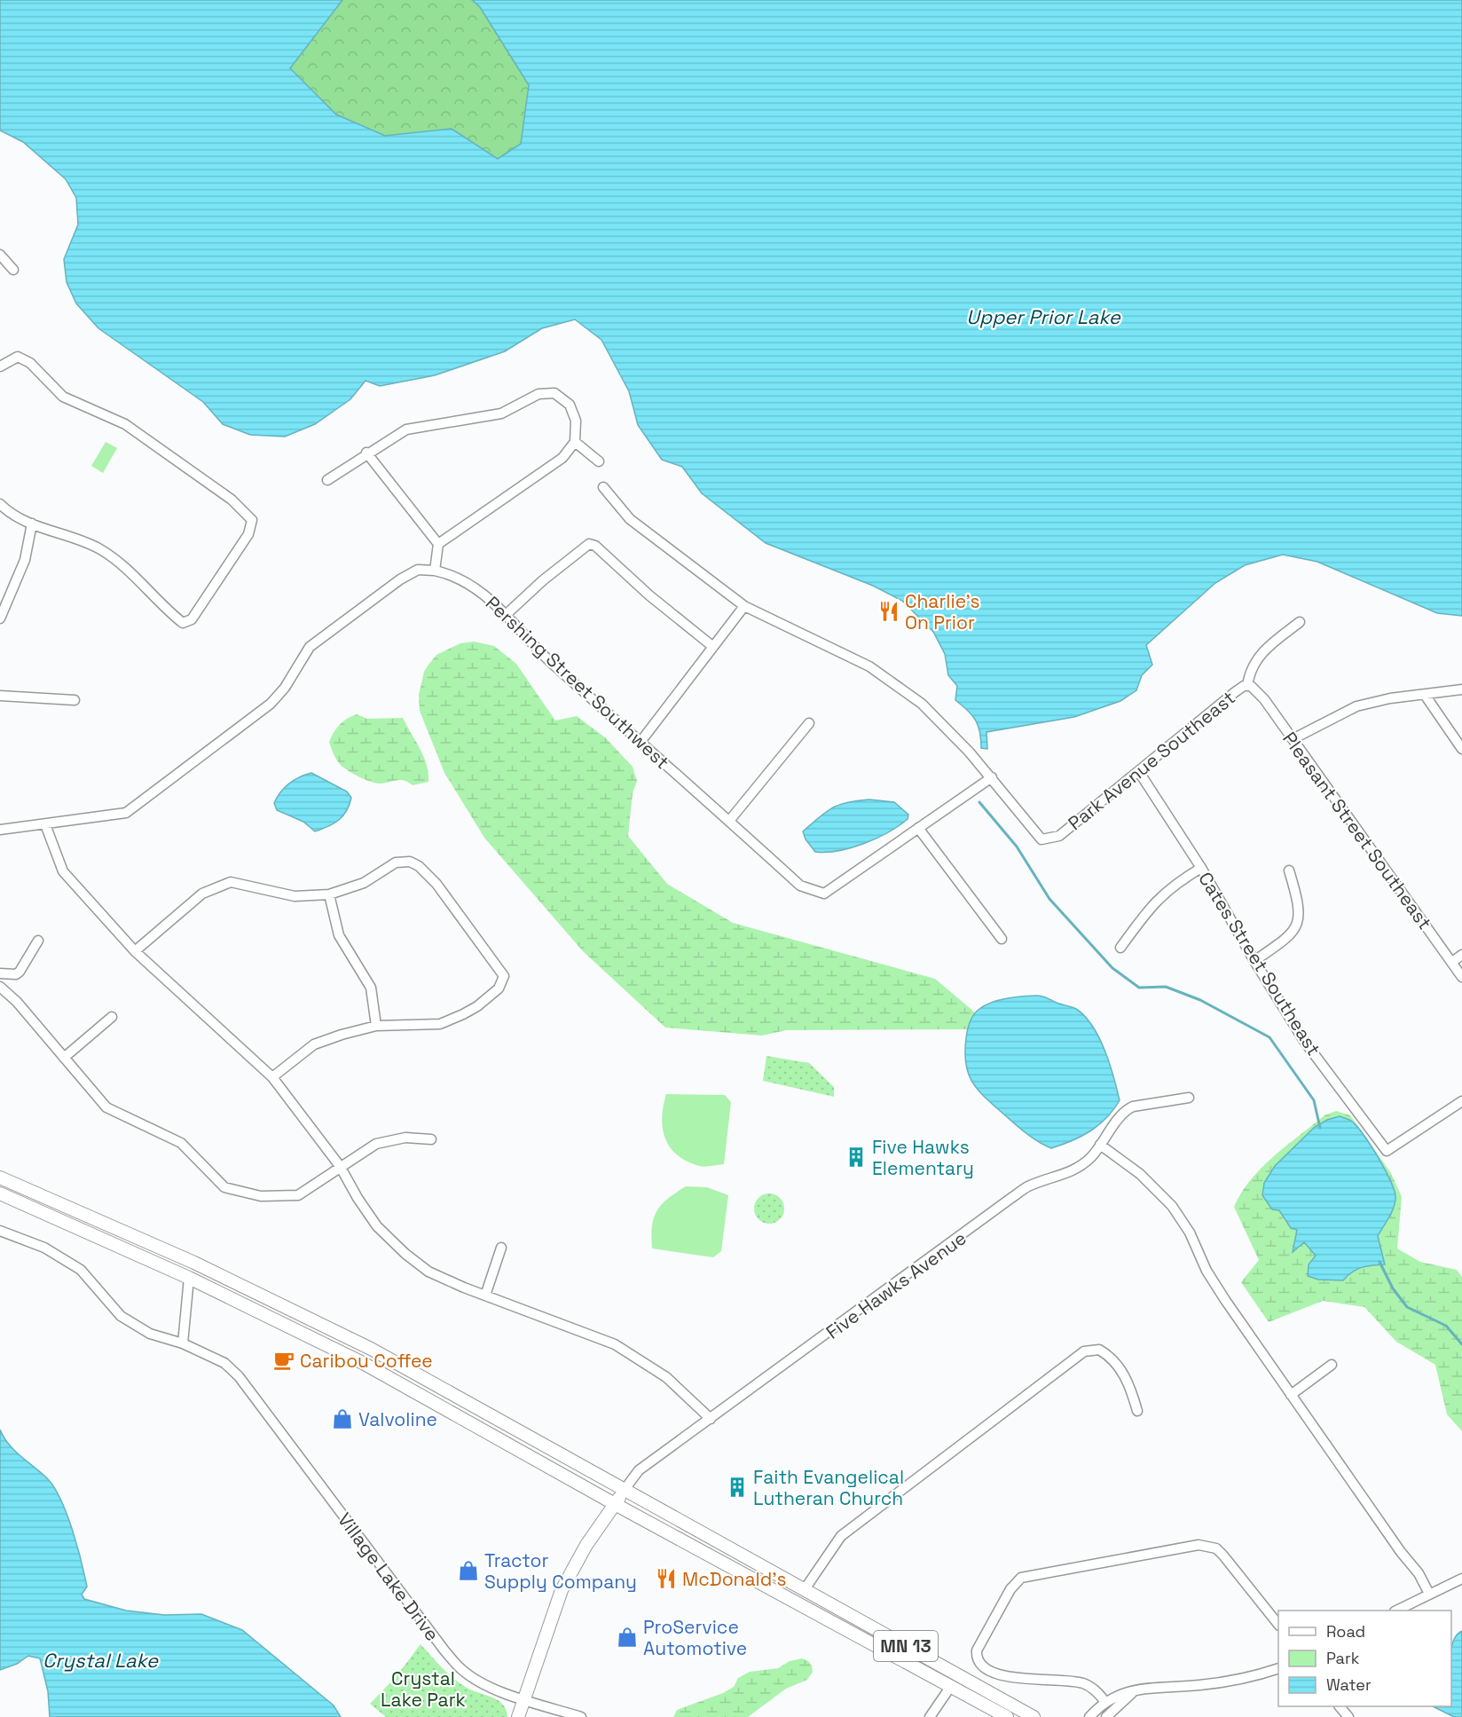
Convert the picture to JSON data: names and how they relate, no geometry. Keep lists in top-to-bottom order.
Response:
{
  "streets": {
    "main road": ["Five Hawks Avenue", "MN 13"],
    "street": [
      "Pershing Street Southwest",
      "Park Avenue Southeast",
      "Pleasant Street Southeast",
      "Cates Street Southeast",
      "Village Lake Drive"
    ]
  },
  "crossings": [
    ["Park Avenue Southeast", "Pleasant Street Southeast"],
    ["Park Avenue Southeast", "Cates Street Southeast"],
    ["Five Hawks Avenue", "Village Lake Drive"],
    ["Five Hawks Avenue", "MN 13"]
  ],
  "water": ["Upper Prior Lake", "Crystal Lake"],
  "parks": ["Crystal Lake Park"],
  "places": {
    "restaurant": ["Charlie's On Prior", "McDonald's"],
    "building": ["Five Hawks Elementary", "Faith Evangelical Lutheran Church"],
    "cafe": ["Caribou Coffee"],
    "shop": ["Valvoline", "Tractor Supply Company", "ProService Automotive"]
  },
  "legend": ["Road", "Park", "Water"]
}
